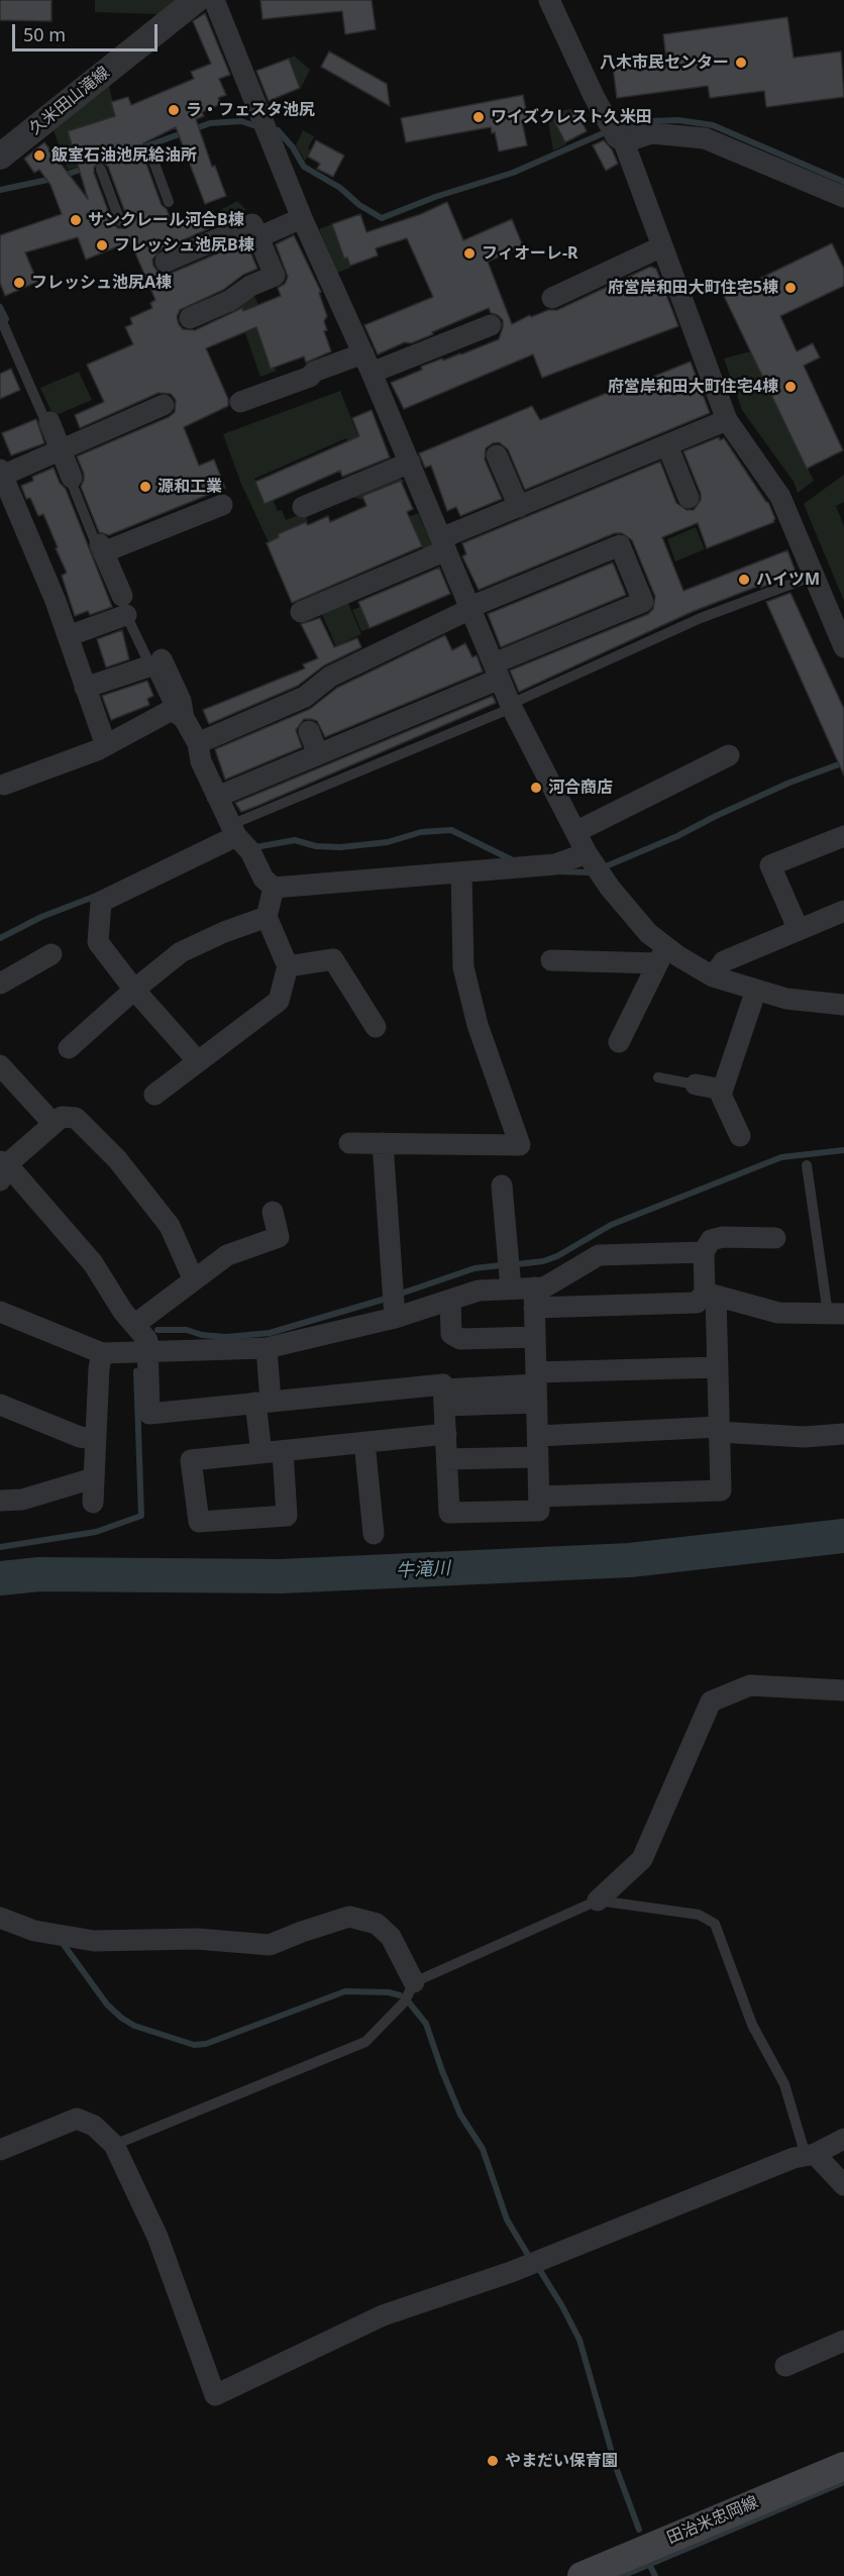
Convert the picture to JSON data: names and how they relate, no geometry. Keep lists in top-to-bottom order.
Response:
{
  "streets": {
    "main road": ["田治米忠岡線"],
    "street": ["久米田山滝線"]
  },
  "water": ["牛滝川"],
  "places": [
    "八木市民センター",
    "ラ・フェスタ池尻",
    "ワイズクレスト久米田",
    "飯室石油池尻給油所",
    "サンクレール河合B棟",
    "フレッシュ池尻B棟",
    "フィオーレ-R",
    "フレッシュ池尻A棟",
    "府営岸和田大町住宅5棟",
    "府営岸和田大町住宅4棟",
    "源和工業",
    "ハイツM",
    "河合商店",
    "やまだい保育園"
  ],
  "scale_bar": "50 m"
}
